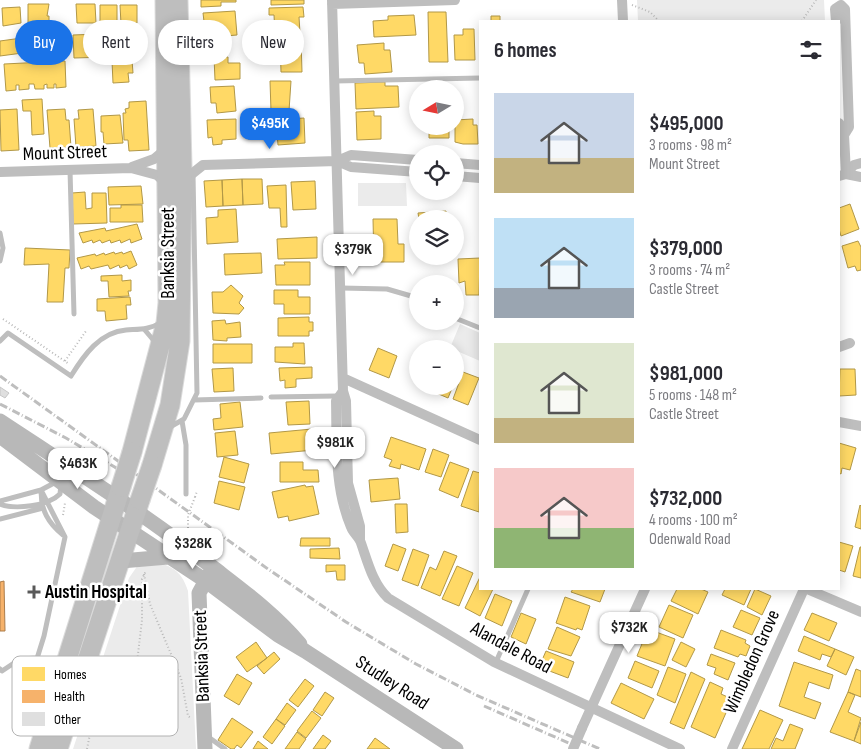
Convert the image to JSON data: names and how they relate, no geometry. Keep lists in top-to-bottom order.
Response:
{
  "streets": {
    "highway": ["Banksia Street"],
    "street": [
      "Mount Street",
      "Alandale Road",
      "Wimbledon Grove",
      "Studley Road"
    ]
  },
  "crossings": [
    ["Mount Street", "Banksia Street"],
    ["Banksia Street", "Studley Road"]
  ],
  "places": {
    "health": ["Austin Hospital"]
  },
  "legend": ["Homes", "Health", "Other"],
  "north": "left",
  "page": {
    "chip": [
      "Buy",
      "Rent",
      "Filters",
      "New"
    ],
    "heading": "6 homes",
    "map_buttons": ["+", "−"],
    "list": [
      {
        "name": "$495,000",
        "note": "3 rooms · 98 m² · Mount Street"
      },
      {
        "name": "$379,000",
        "note": "3 rooms · 74 m² · Castle Street"
      },
      {
        "name": "$981,000",
        "note": "5 rooms · 148 m² · Castle Street"
      },
      {
        "name": "$732,000",
        "note": "4 rooms · 100 m² · Odenwald Road"
      }
    ],
    "price": [
      "$495K",
      "$379K",
      "$981K",
      "$463K",
      "$328K",
      "$732K"
    ]
  }
}
